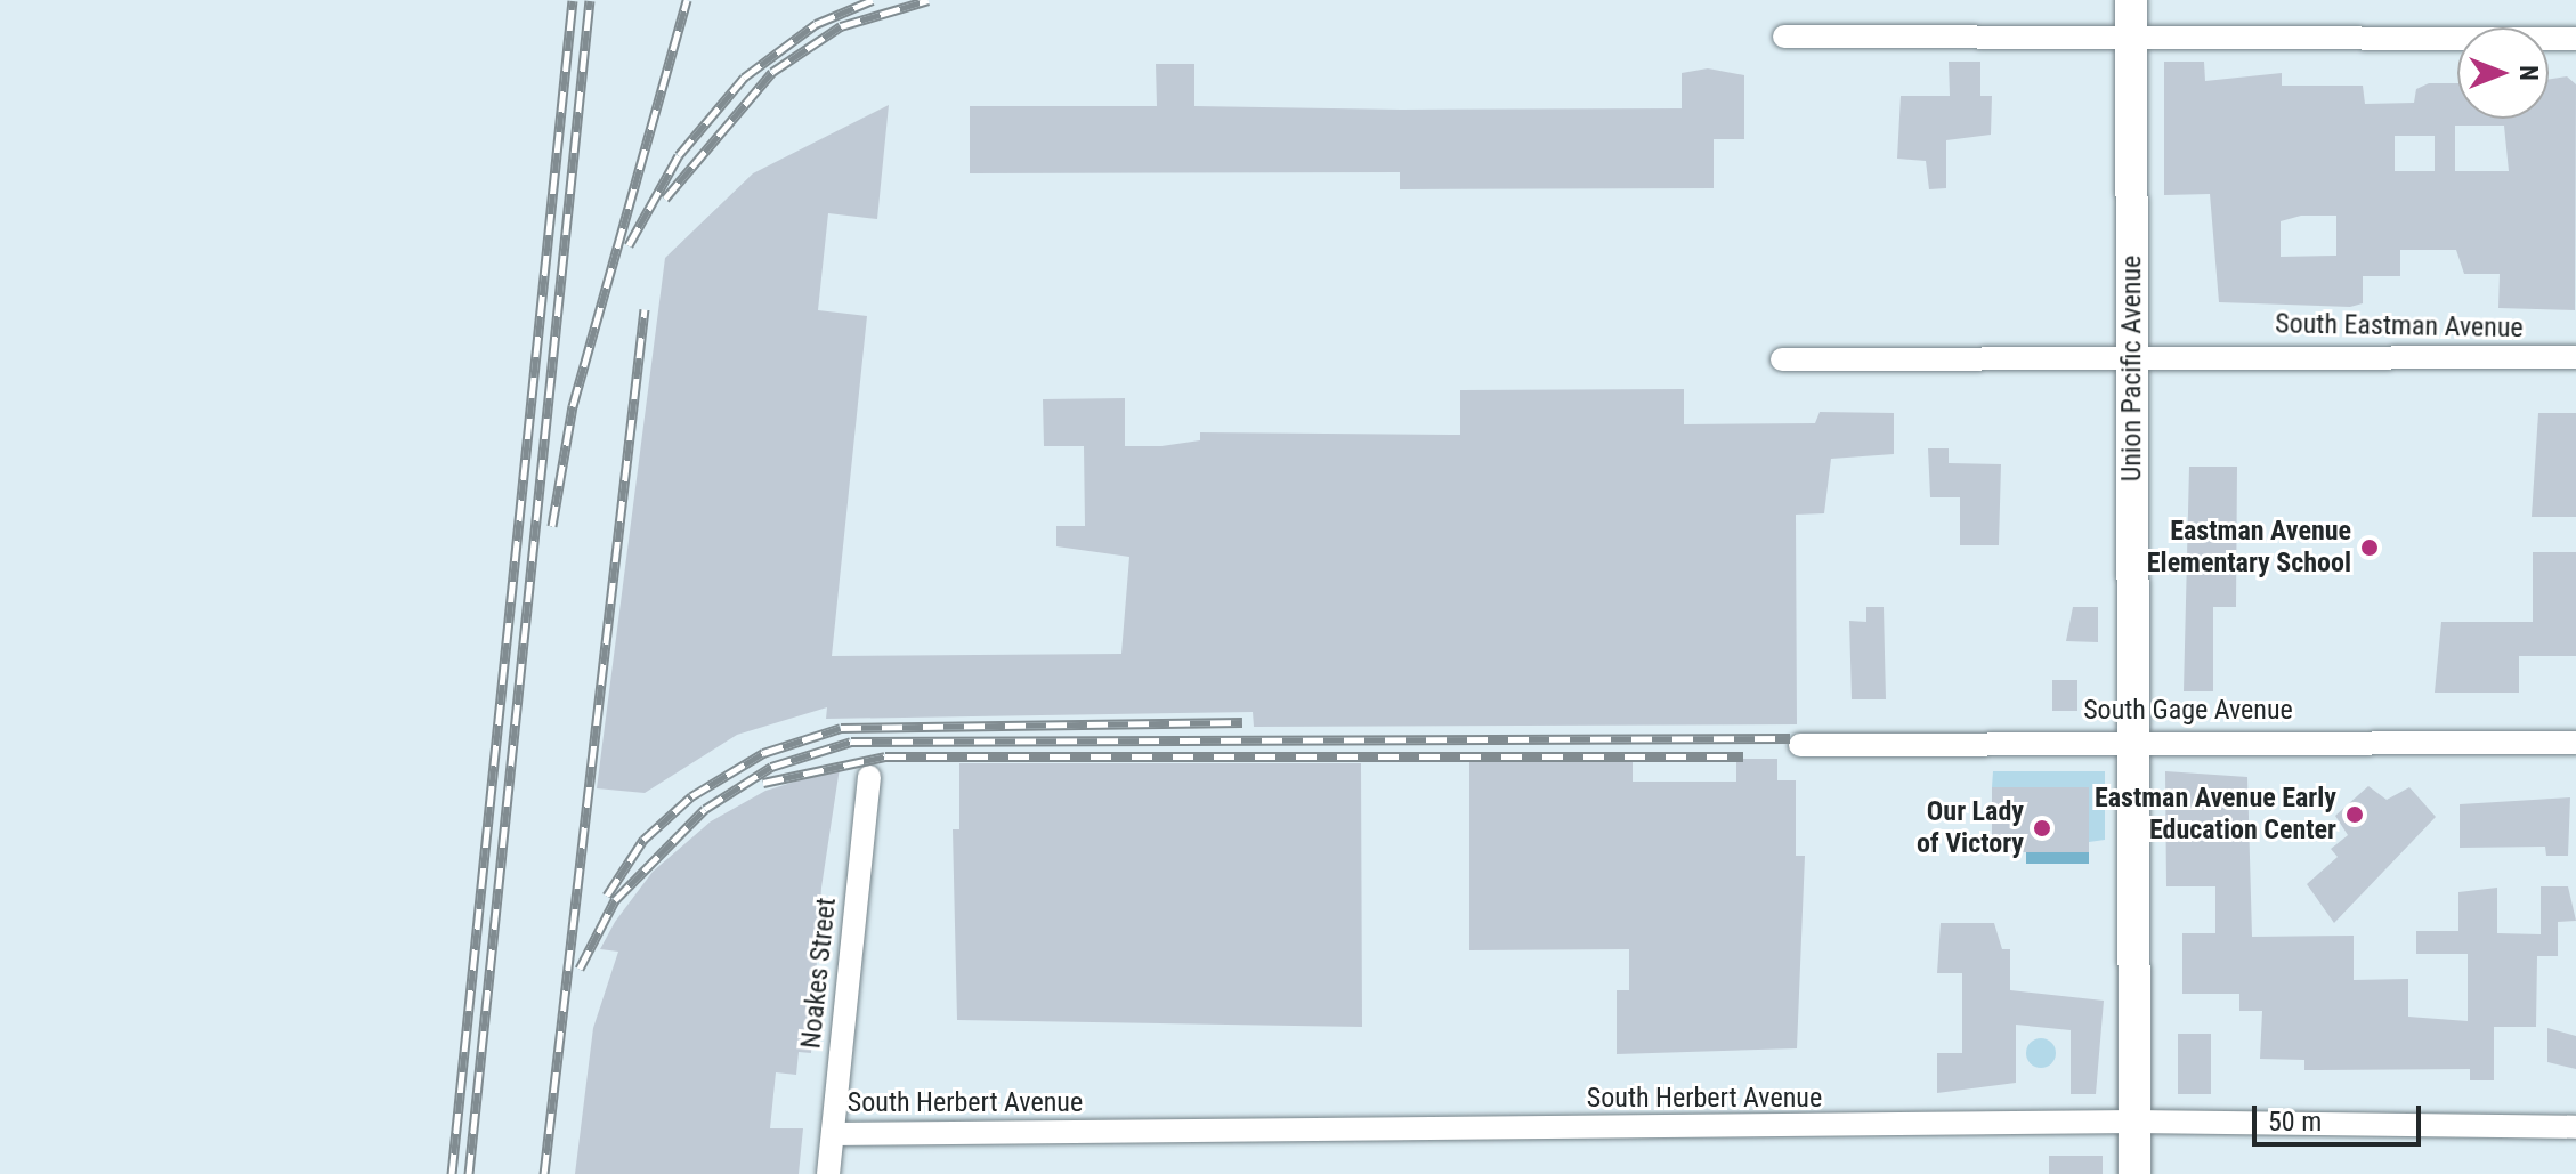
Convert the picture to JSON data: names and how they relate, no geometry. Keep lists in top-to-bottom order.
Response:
{
  "streets": {
    "street": [
      "South Eastman Avenue",
      "Union Pacific Avenue",
      "South Gage Avenue",
      "Noakes Street",
      "South Herbert Avenue"
    ]
  },
  "crossings": [
    ["South Eastman Avenue", "Union Pacific Avenue"],
    ["Union Pacific Avenue", "South Gage Avenue"],
    ["Union Pacific Avenue", "South Herbert Avenue"],
    ["Noakes Street", "South Herbert Avenue"]
  ],
  "places": ["Eastman Avenue Elementary School", "Eastman Avenue Early Education Center", "Our Lady of Victory"],
  "scale_bar": "50 m",
  "north": "right"
}
